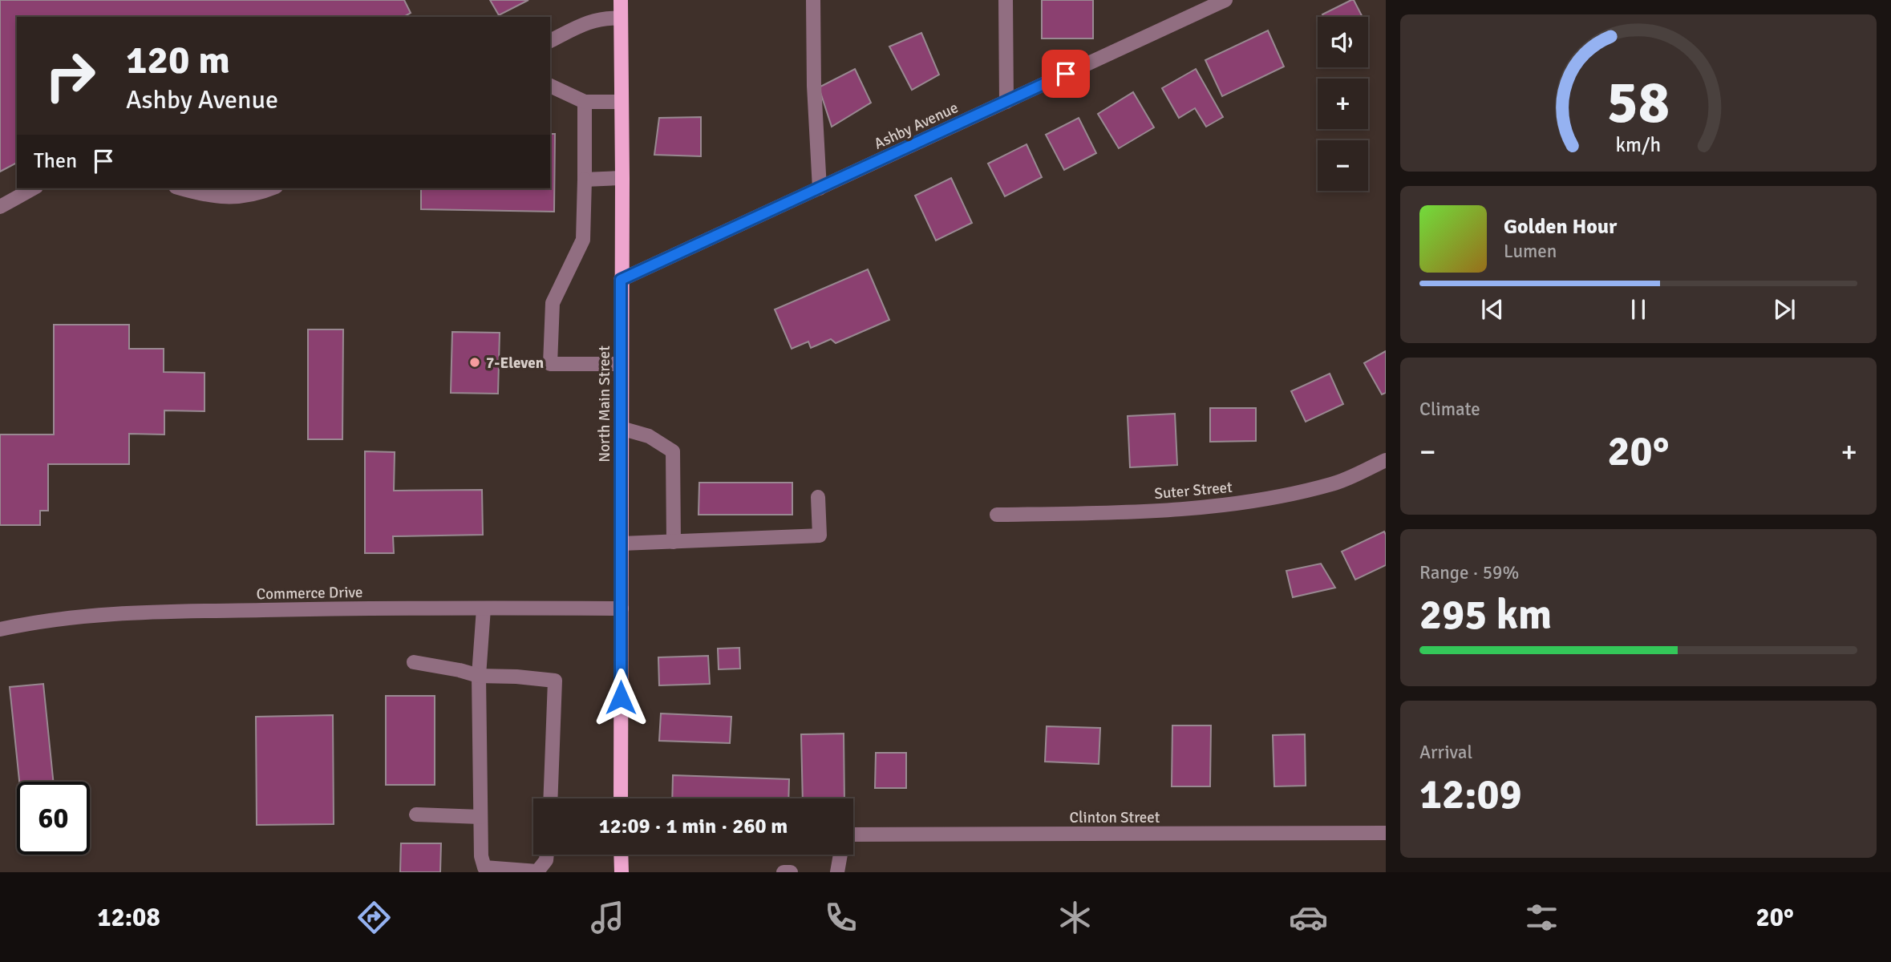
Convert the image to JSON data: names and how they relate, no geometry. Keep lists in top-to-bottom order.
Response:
{
  "streets": {
    "main road": ["North Main Street"],
    "street": [
      "Ashby Avenue",
      "Suter Street",
      "Commerce Drive",
      "Clinton Street"
    ]
  },
  "crossings": [
    ["Ashby Avenue", "North Main Street"],
    ["North Main Street", "Commerce Drive"]
  ],
  "places": ["7-Eleven"],
  "page": {
    "map_buttons": ["+", "−"],
    "turn": ["120 m", "Ashby Avenue"],
    "then": "Then",
    "song": ["Golden Hour", "Lumen"],
    "tile": [
      "Climate",
      ["Range · 59%", "295 km"],
      ["Arrival", "12:09"]
    ],
    "heat": ["−", "20°", "+"],
    "limit": "60",
    "trip": "12:09 · 1 min · 260 m",
    "tabs": ["12:08", "20°"],
    "gauge": ["58", "km/h"]
  }
}
